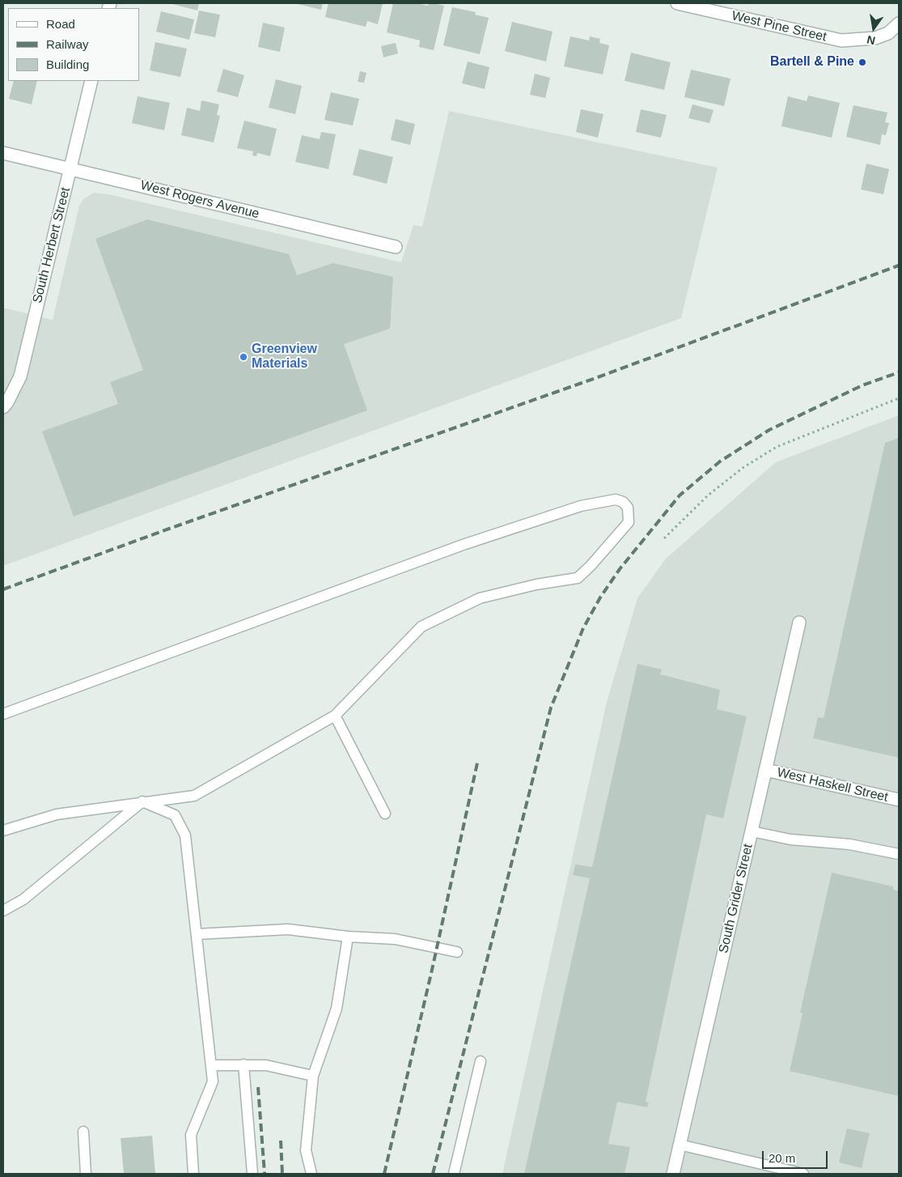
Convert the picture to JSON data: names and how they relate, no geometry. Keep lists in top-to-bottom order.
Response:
{
  "streets": {
    "street": [
      "West Pine Street",
      "West Rogers Avenue",
      "South Herbert Street",
      "West Haskell Street",
      "South Grider Street"
    ]
  },
  "crossings": [
    ["West Rogers Avenue", "South Herbert Street"],
    ["West Haskell Street", "South Grider Street"]
  ],
  "places": ["Bartell & Pine", "Greenview Materials"],
  "legend": ["Road", "Railway", "Building"],
  "scale_bar": "20 m",
  "north": "bottom"
}
